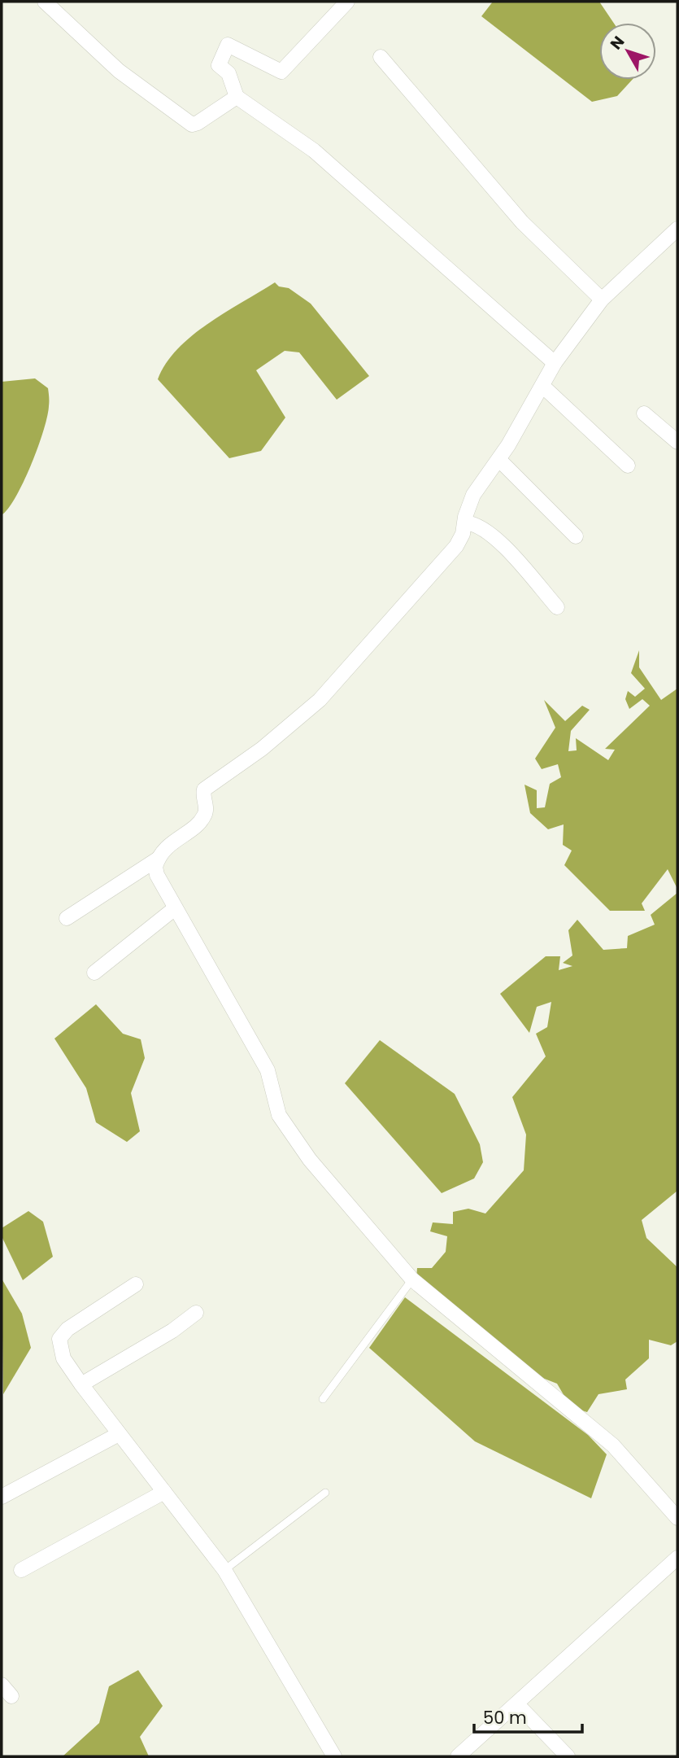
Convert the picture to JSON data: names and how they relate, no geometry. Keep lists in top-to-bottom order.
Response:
{
  "scale_bar": "50 m",
  "north": "top left"
}
